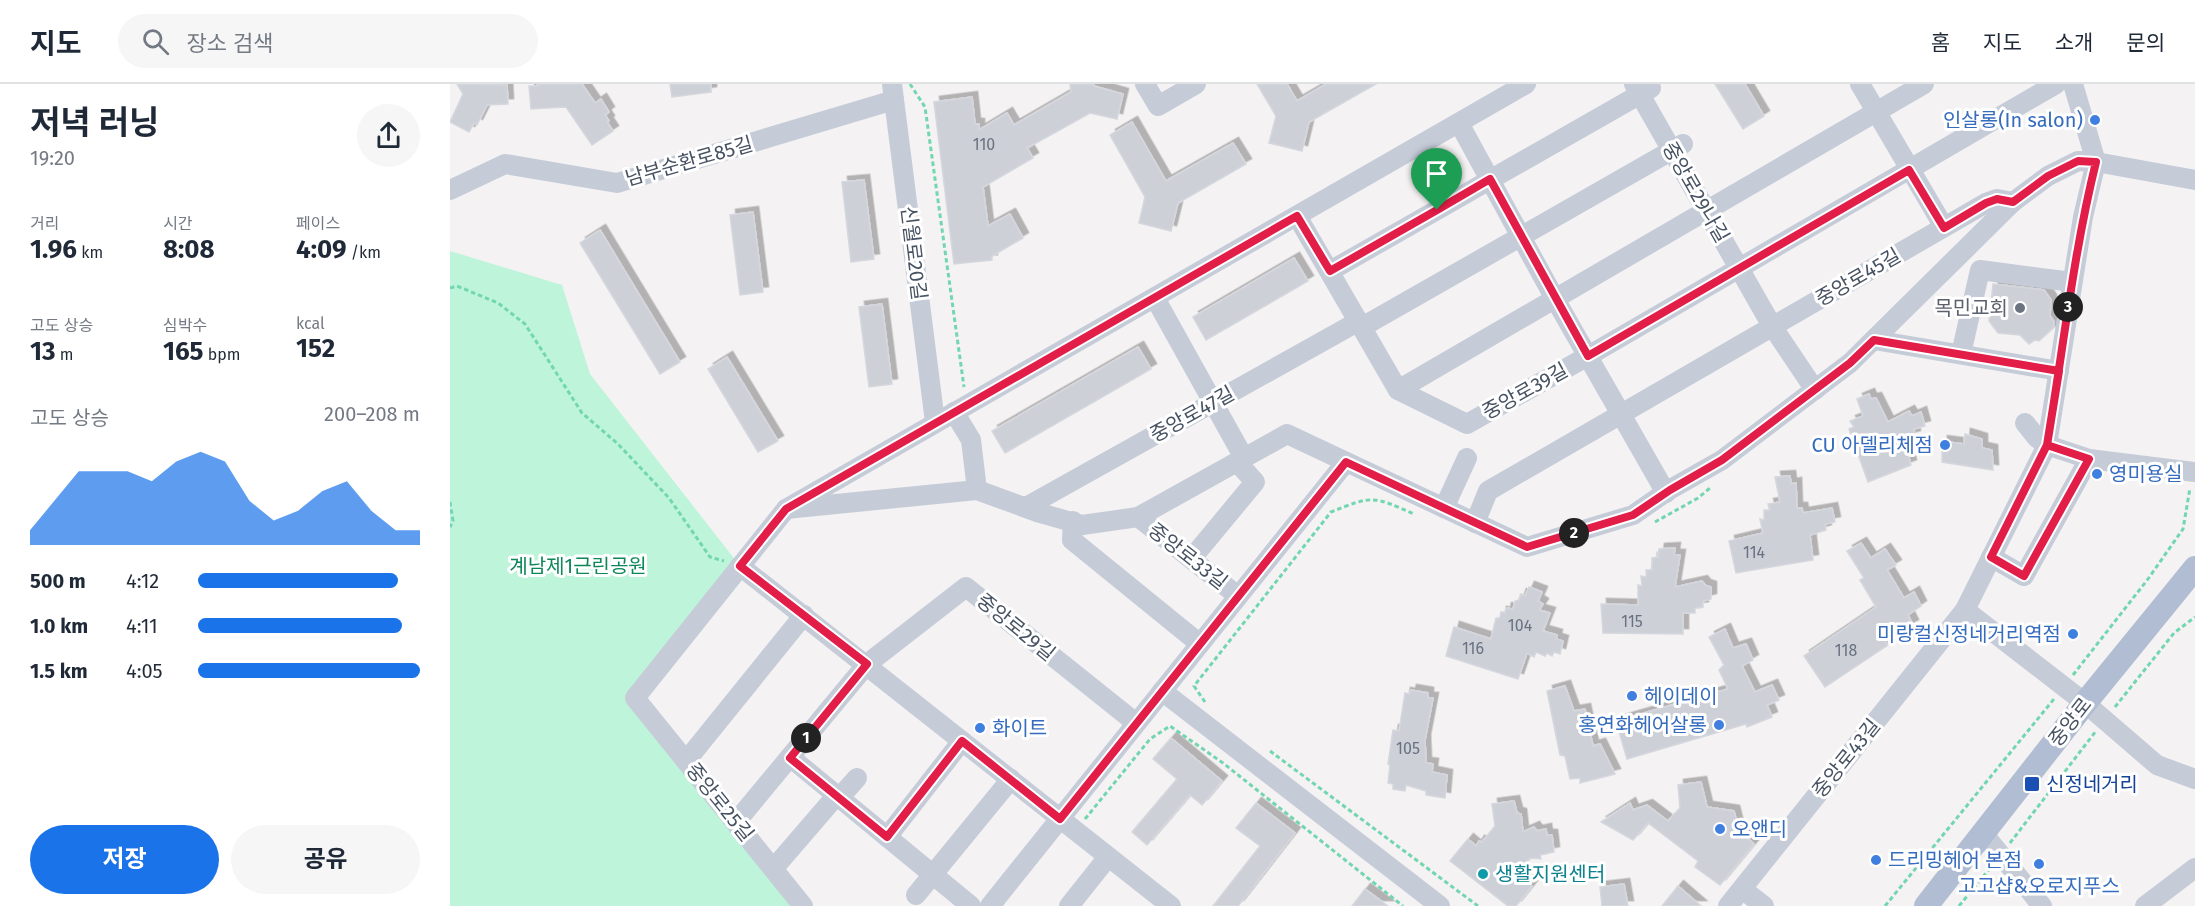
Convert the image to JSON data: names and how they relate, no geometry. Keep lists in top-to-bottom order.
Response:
{
  "streets": {
    "main road": ["중앙로"],
    "street": [
      "남부순환로85길",
      "중앙로29나길",
      "신월로20길",
      "중앙로45길",
      "중앙로39길",
      "중앙로47길",
      "중앙로33길",
      "중앙로29길",
      "중앙로43길",
      "중앙로25길"
    ]
  },
  "crossings": [
    ["남부순환로85길", "신월로20길"],
    ["중앙로29나길", "중앙로45길"],
    ["중앙로29나길", "중앙로39길"],
    ["중앙로29길", "중앙로25길"]
  ],
  "parks": ["계남제1근린공원"],
  "places": {
    "other": [
      "인살롱(In salon)",
      "목민교회",
      "CU 아델리체점",
      "영미용실",
      "미랑컬신정네거리역점",
      "헤이데이",
      "홍연화헤어살롱",
      "화이트",
      "오앤디",
      "드리밍헤어 본점",
      "고고샵&오로지푸스",
      "생활지원센터"
    ],
    "transit": ["신정네거리"]
  },
  "house_numbers": [
    "110",
    "114",
    "115",
    "104",
    "116",
    "118",
    "105"
  ],
  "page": {
    "header": "지도",
    "search": "장소 검색",
    "nav": [
      "홈",
      "지도",
      "소개",
      "문의"
    ],
    "heading": ["저녁 러닝", "19:20"],
    "stats": [
      ["거리", "1.96 km"],
      ["시간", "8:08"],
      ["페이스", "4:09 /km"],
      ["고도 상승", "13 m"],
      ["심박수", "165 bpm"],
      ["kcal", "152"]
    ],
    "pins": ["3", "2", "1"],
    "chart": ["고도 상승", "200–208 m"],
    "list": [
      {
        "name": "500 m",
        "note": "4:12"
      },
      {
        "name": "1.0 km",
        "note": "4:11"
      },
      {
        "name": "1.5 km",
        "note": "4:05"
      }
    ],
    "buttons": ["저장", "공유"]
  }
}
